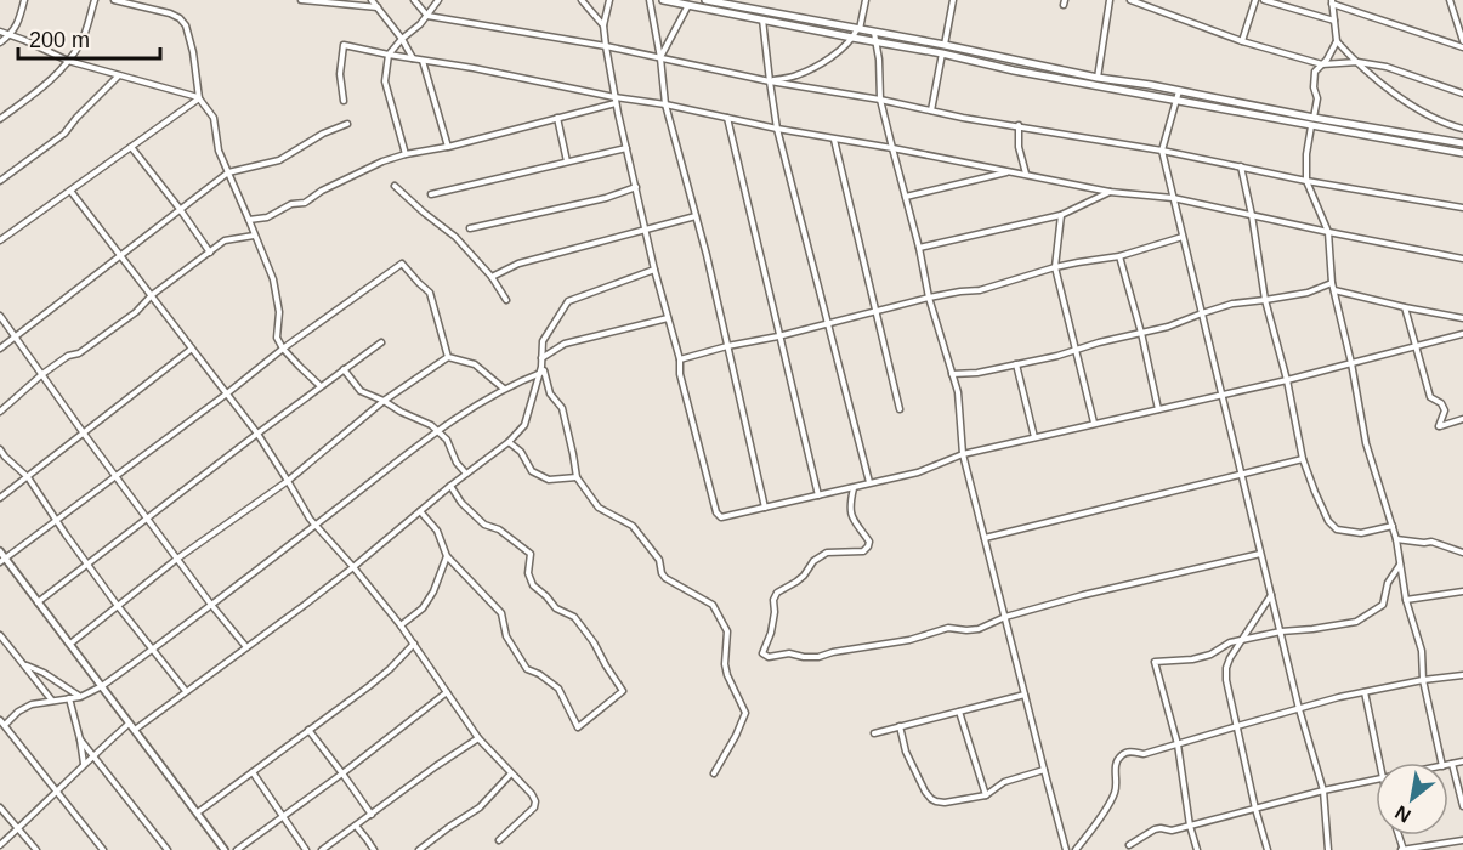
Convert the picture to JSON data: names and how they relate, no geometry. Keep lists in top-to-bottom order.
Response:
{
  "scale_bar": "200 m",
  "north": "bottom left"
}
